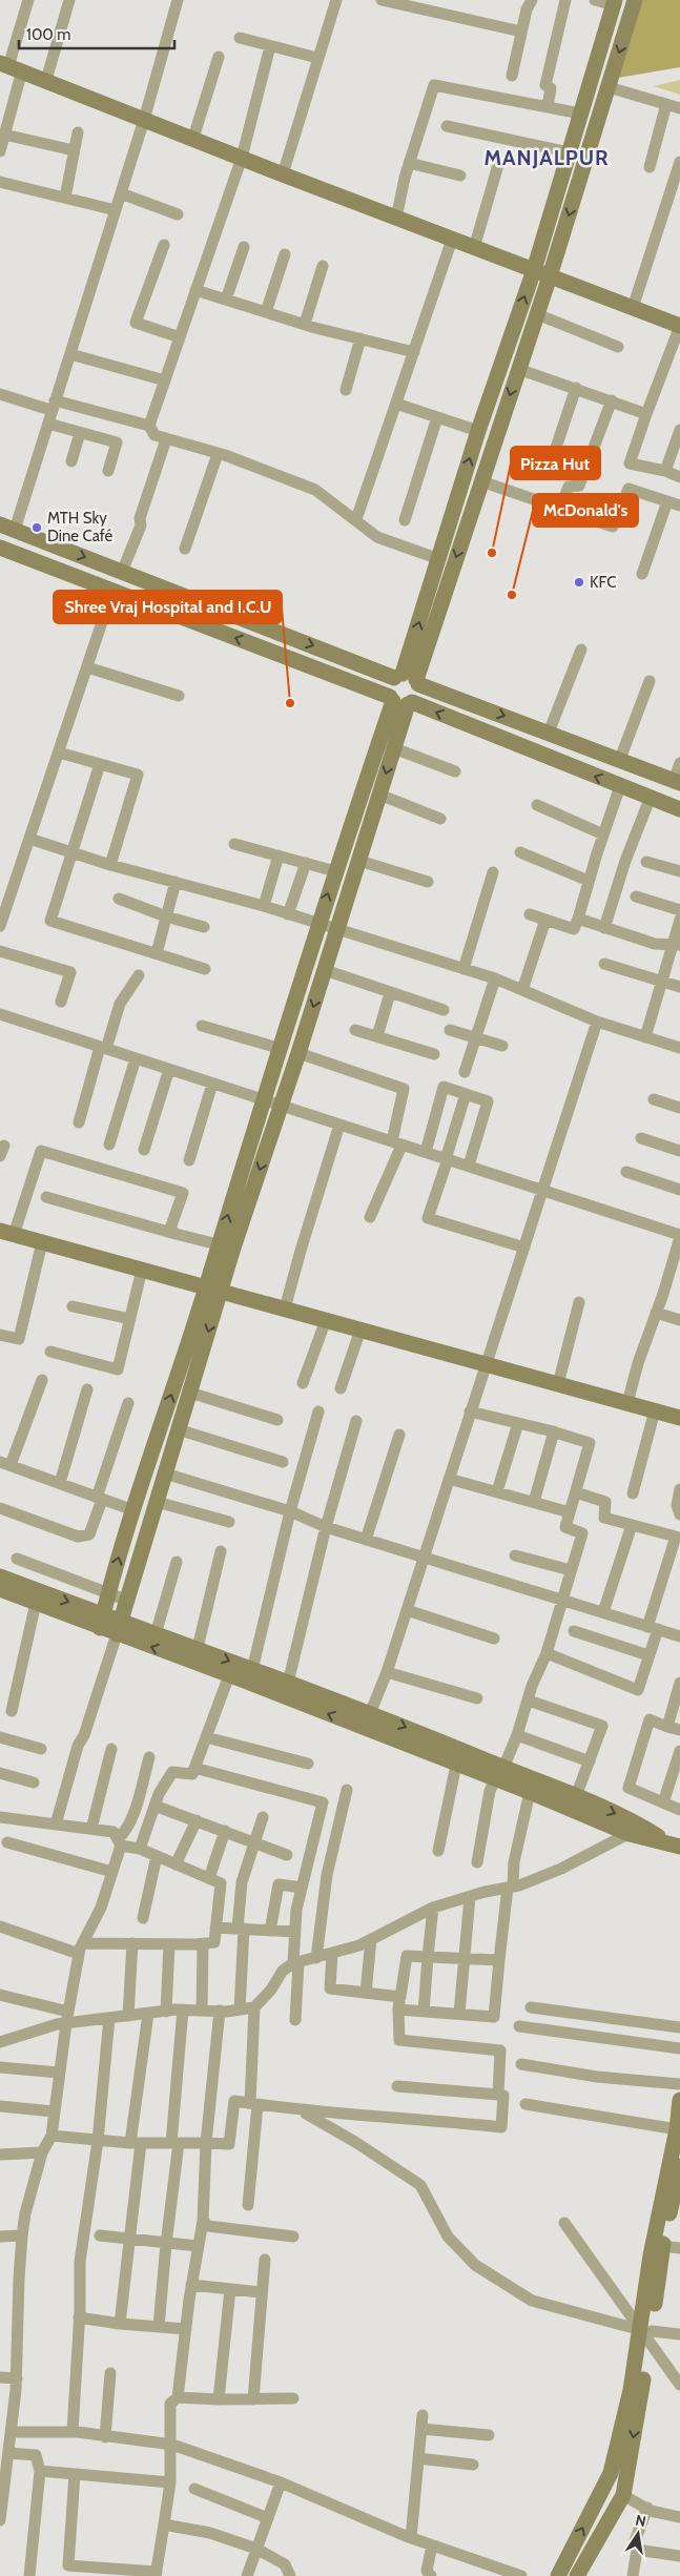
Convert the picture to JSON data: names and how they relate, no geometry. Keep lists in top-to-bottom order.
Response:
{
  "districts": ["MANJALPUR"],
  "places": [
    "MTH Sky Dine Café",
    "Pizza Hut",
    "KFC",
    "McDonald's",
    "Shree Vraj Hospital and I.C.U"
  ],
  "scale_bar": "100 m",
  "north": "top"
}
